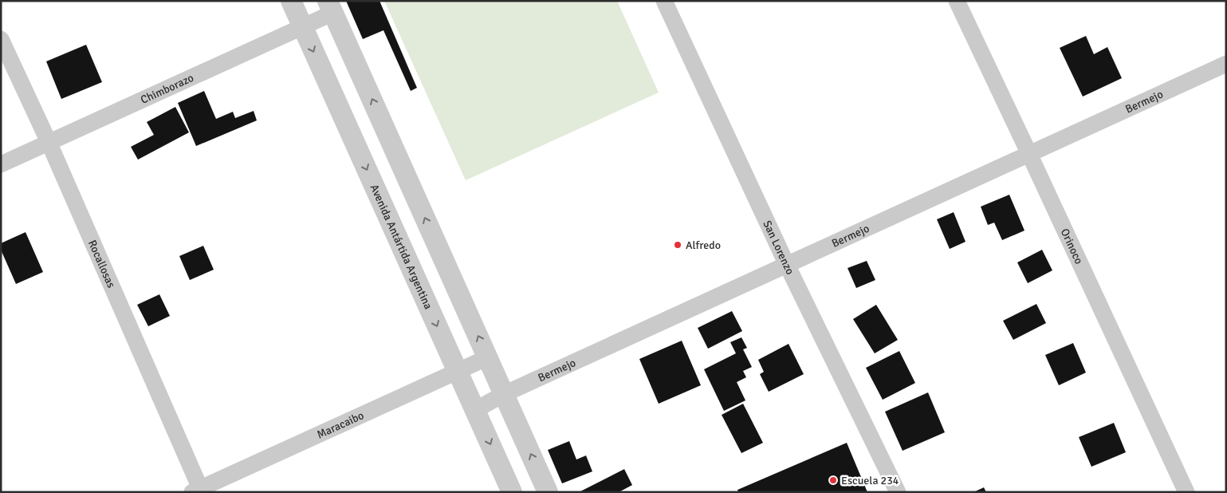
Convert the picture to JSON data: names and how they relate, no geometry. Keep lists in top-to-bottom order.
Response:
{
  "streets": {
    "street": [
      "Chimborazo",
      "Bermejo",
      "Avenida Antártida Argentina",
      "Orinoco",
      "San Lorenzo",
      "Rocallosas",
      "Maracaibo"
    ]
  },
  "crossings": [
    ["Chimborazo", "Avenida Antártida Argentina"],
    ["Chimborazo", "Rocallosas"],
    ["Bermejo", "Avenida Antártida Argentina"],
    ["Bermejo", "Orinoco"],
    ["Bermejo", "San Lorenzo"],
    ["Avenida Antártida Argentina", "Maracaibo"],
    ["Rocallosas", "Maracaibo"]
  ],
  "places": ["Alfredo", "Escuela 234"]
}
